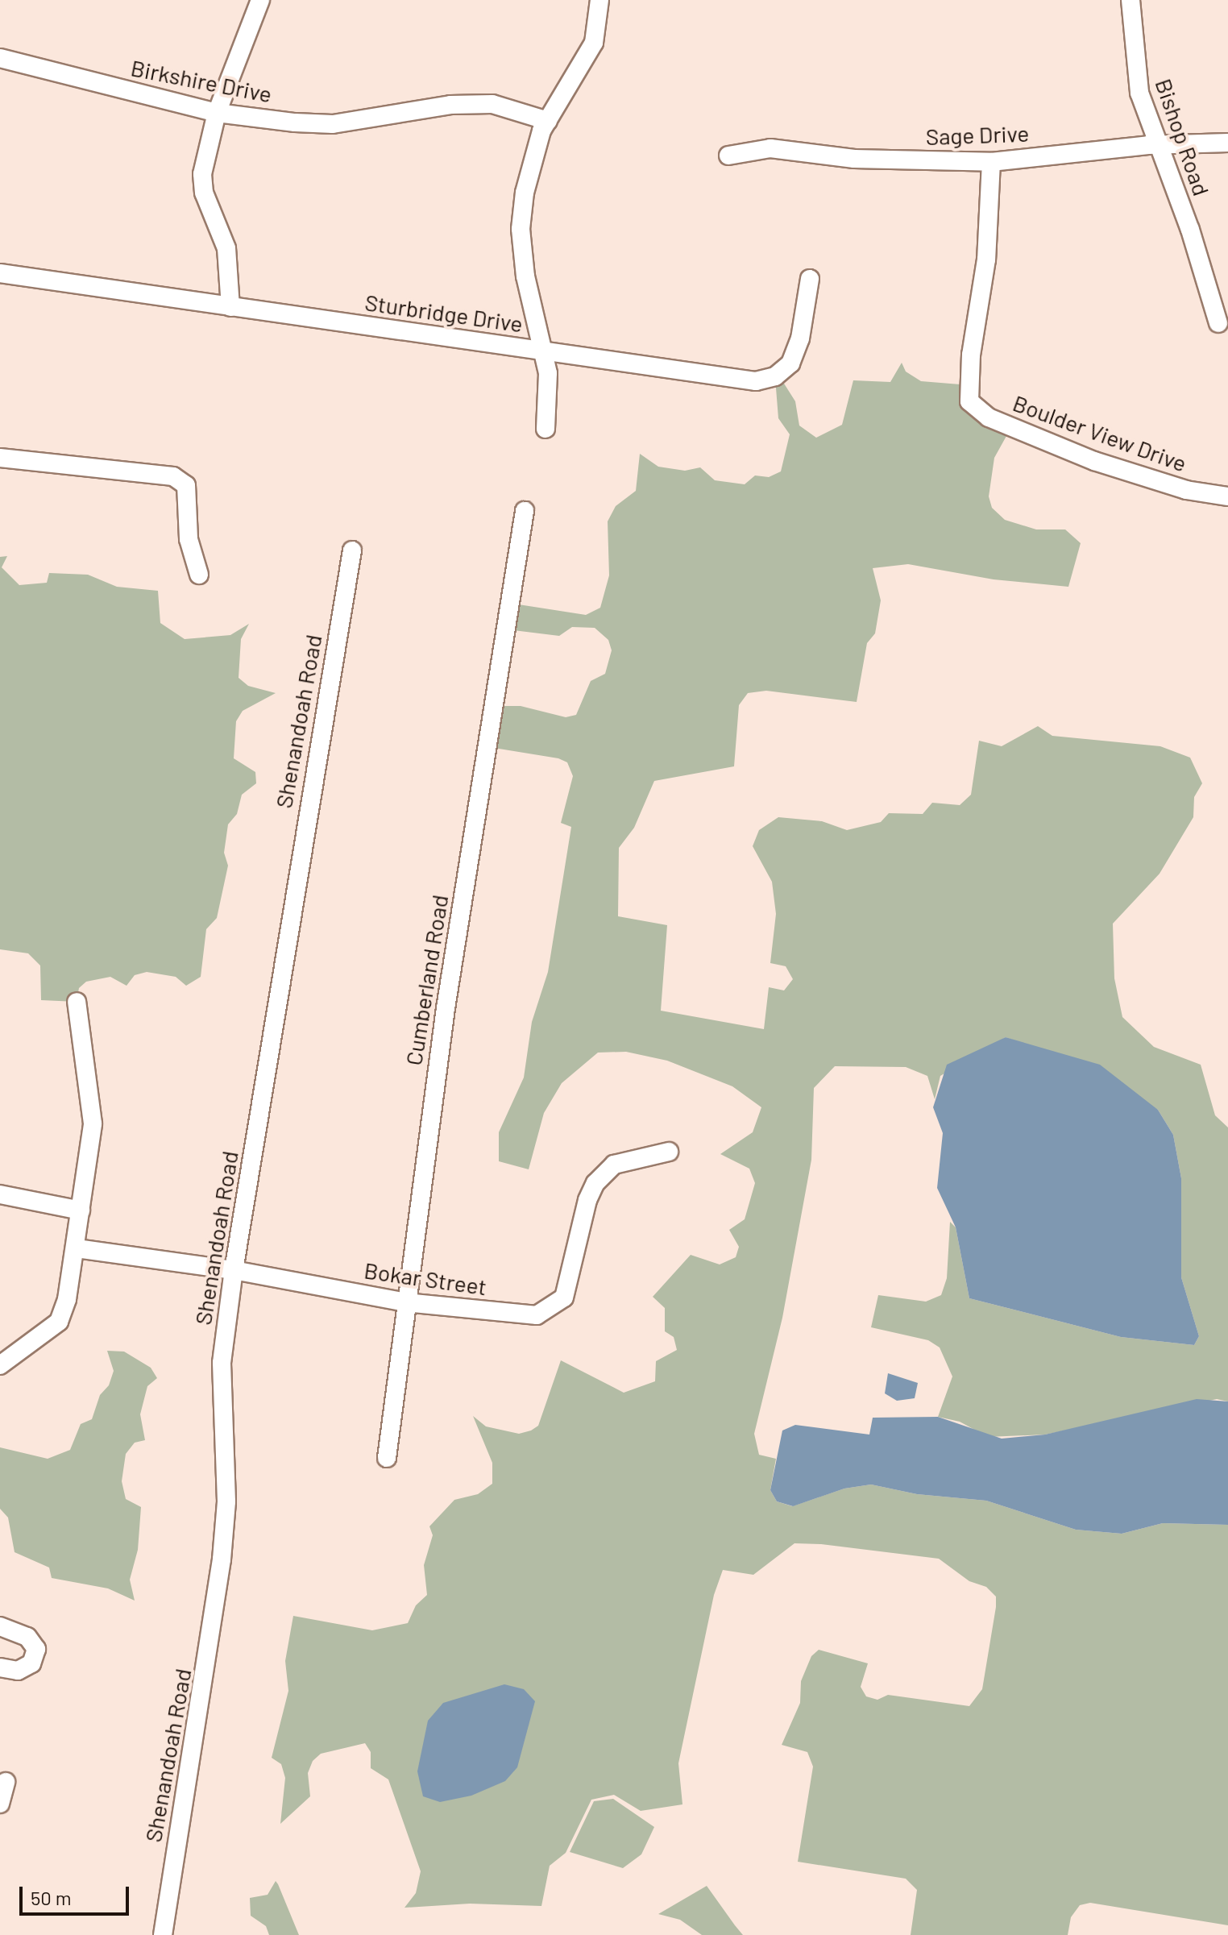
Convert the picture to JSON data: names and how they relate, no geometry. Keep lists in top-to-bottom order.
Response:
{
  "streets": {
    "street": [
      "Birkshire Drive",
      "Sage Drive",
      "Bishop Road",
      "Sturbridge Drive",
      "Boulder View Drive",
      "Shenandoah Road",
      "Cumberland Road",
      "Bokar Street"
    ]
  },
  "crossings": [
    ["Sage Drive", "Bishop Road"],
    ["Sage Drive", "Boulder View Drive"],
    ["Shenandoah Road", "Bokar Street"],
    ["Cumberland Road", "Bokar Street"]
  ],
  "scale_bar": "50 m"
}
